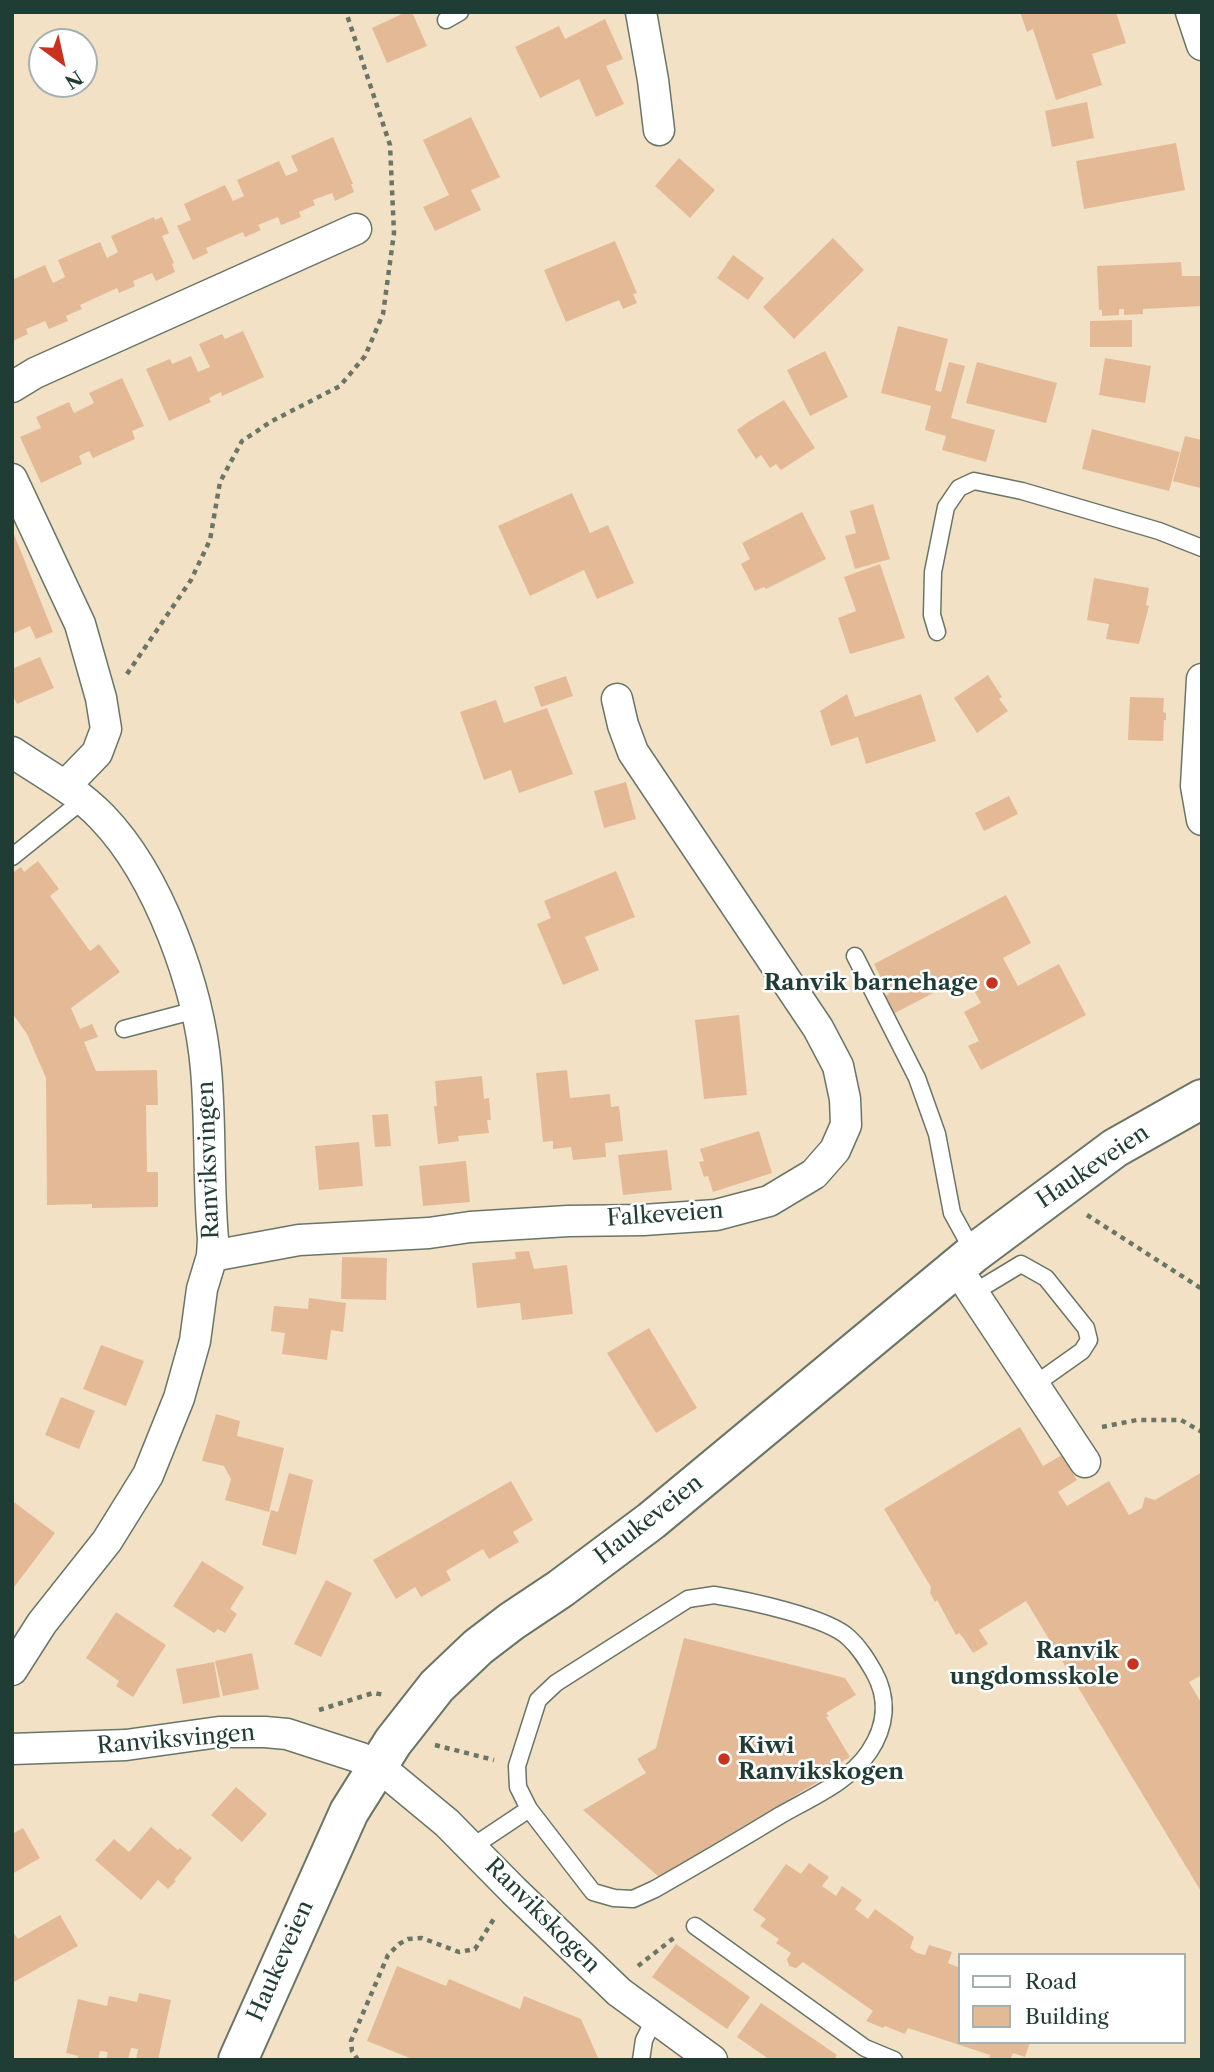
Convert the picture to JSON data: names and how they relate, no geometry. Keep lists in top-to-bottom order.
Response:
{
  "streets": {
    "street": [
      "Ranviksvingen",
      "Haukeveien",
      "Falkeveien",
      "Ranvikskogen"
    ]
  },
  "crossings": [
    ["Ranviksvingen", "Haukeveien"],
    ["Ranviksvingen", "Falkeveien"],
    ["Ranviksvingen", "Ranvikskogen"],
    ["Haukeveien", "Ranvikskogen"]
  ],
  "places": ["Ranvik barnehage", "Ranvik ungdomsskole", "Kiwi Ranvikskogen"],
  "legend": ["Road", "Building"],
  "north": "bottom right"
}
